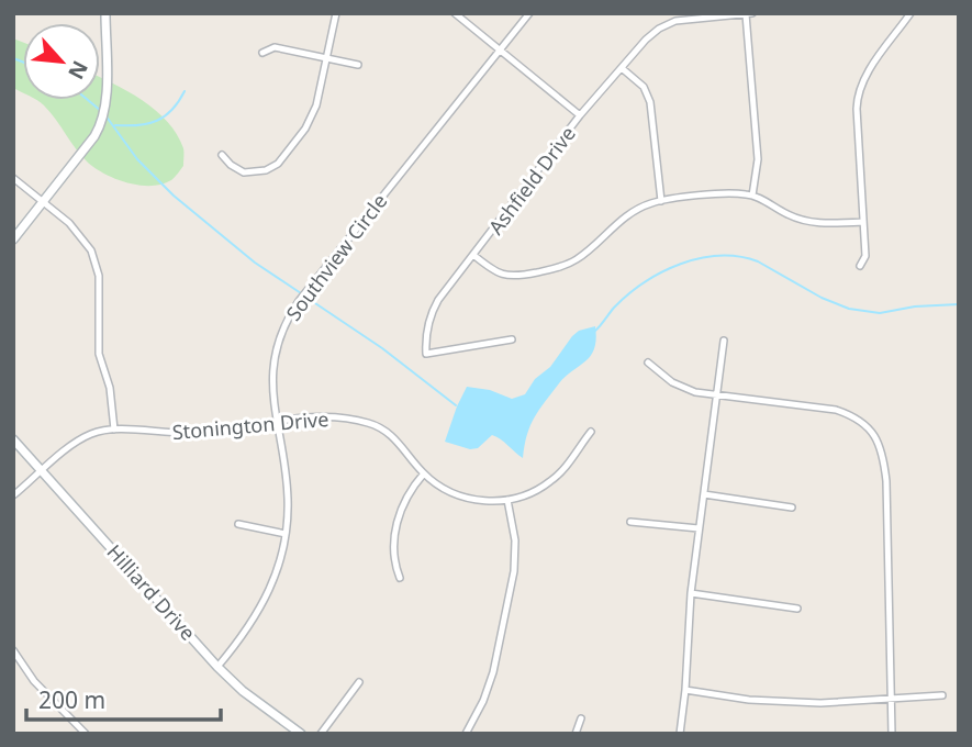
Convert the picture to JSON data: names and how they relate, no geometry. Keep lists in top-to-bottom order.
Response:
{
  "streets": {
    "street": [
      "Ashfield Drive",
      "Southview Circle",
      "Stonington Drive",
      "Hilliard Drive"
    ]
  },
  "crossings": [
    ["Southview Circle", "Stonington Drive"],
    ["Southview Circle", "Hilliard Drive"],
    ["Stonington Drive", "Hilliard Drive"]
  ],
  "scale_bar": "200 m",
  "north": "bottom right"
}
